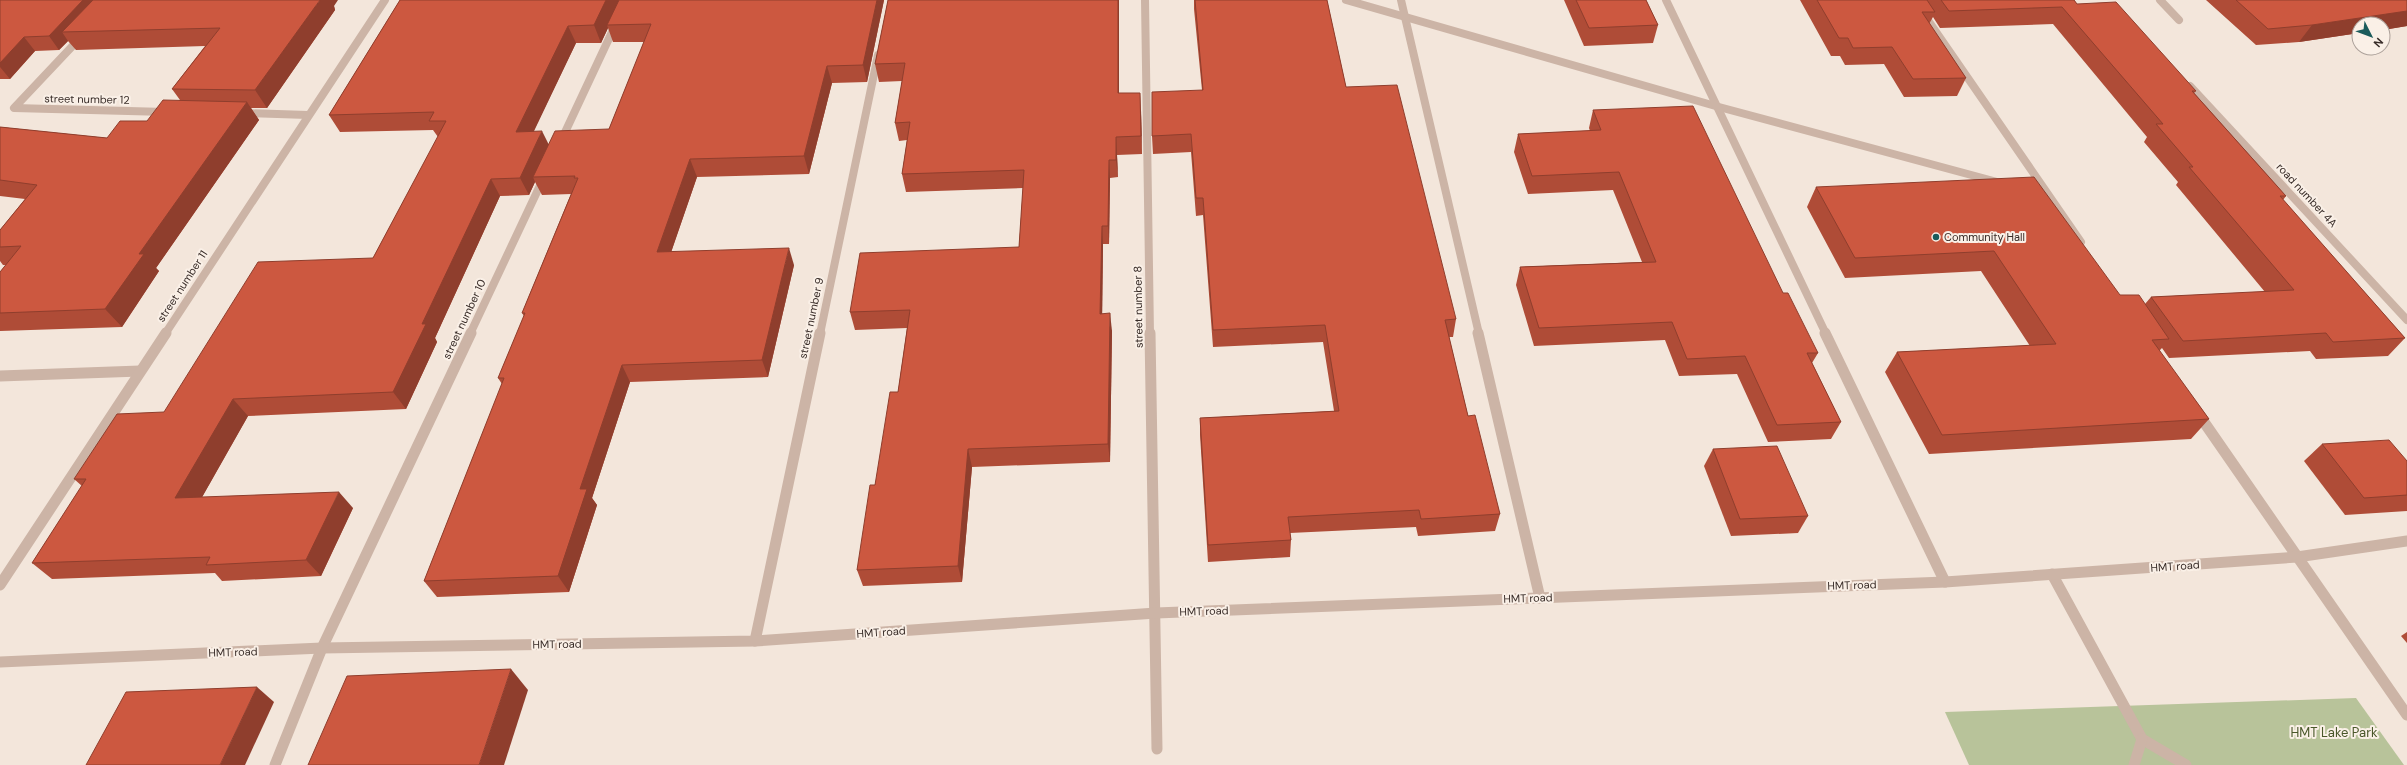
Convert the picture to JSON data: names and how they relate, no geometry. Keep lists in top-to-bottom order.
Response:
{
  "streets": {
    "street": [
      "street number 12",
      "road number 4A",
      "street number 11",
      "street number 8",
      "street number 9",
      "street number 10",
      "HMT road"
    ]
  },
  "crossings": [
    ["street number 8", "HMT road"],
    ["street number 9", "HMT road"],
    ["street number 10", "HMT road"]
  ],
  "parks": ["HMT Lake Park"],
  "places": ["Community Hall"],
  "north": "bottom right"
}
